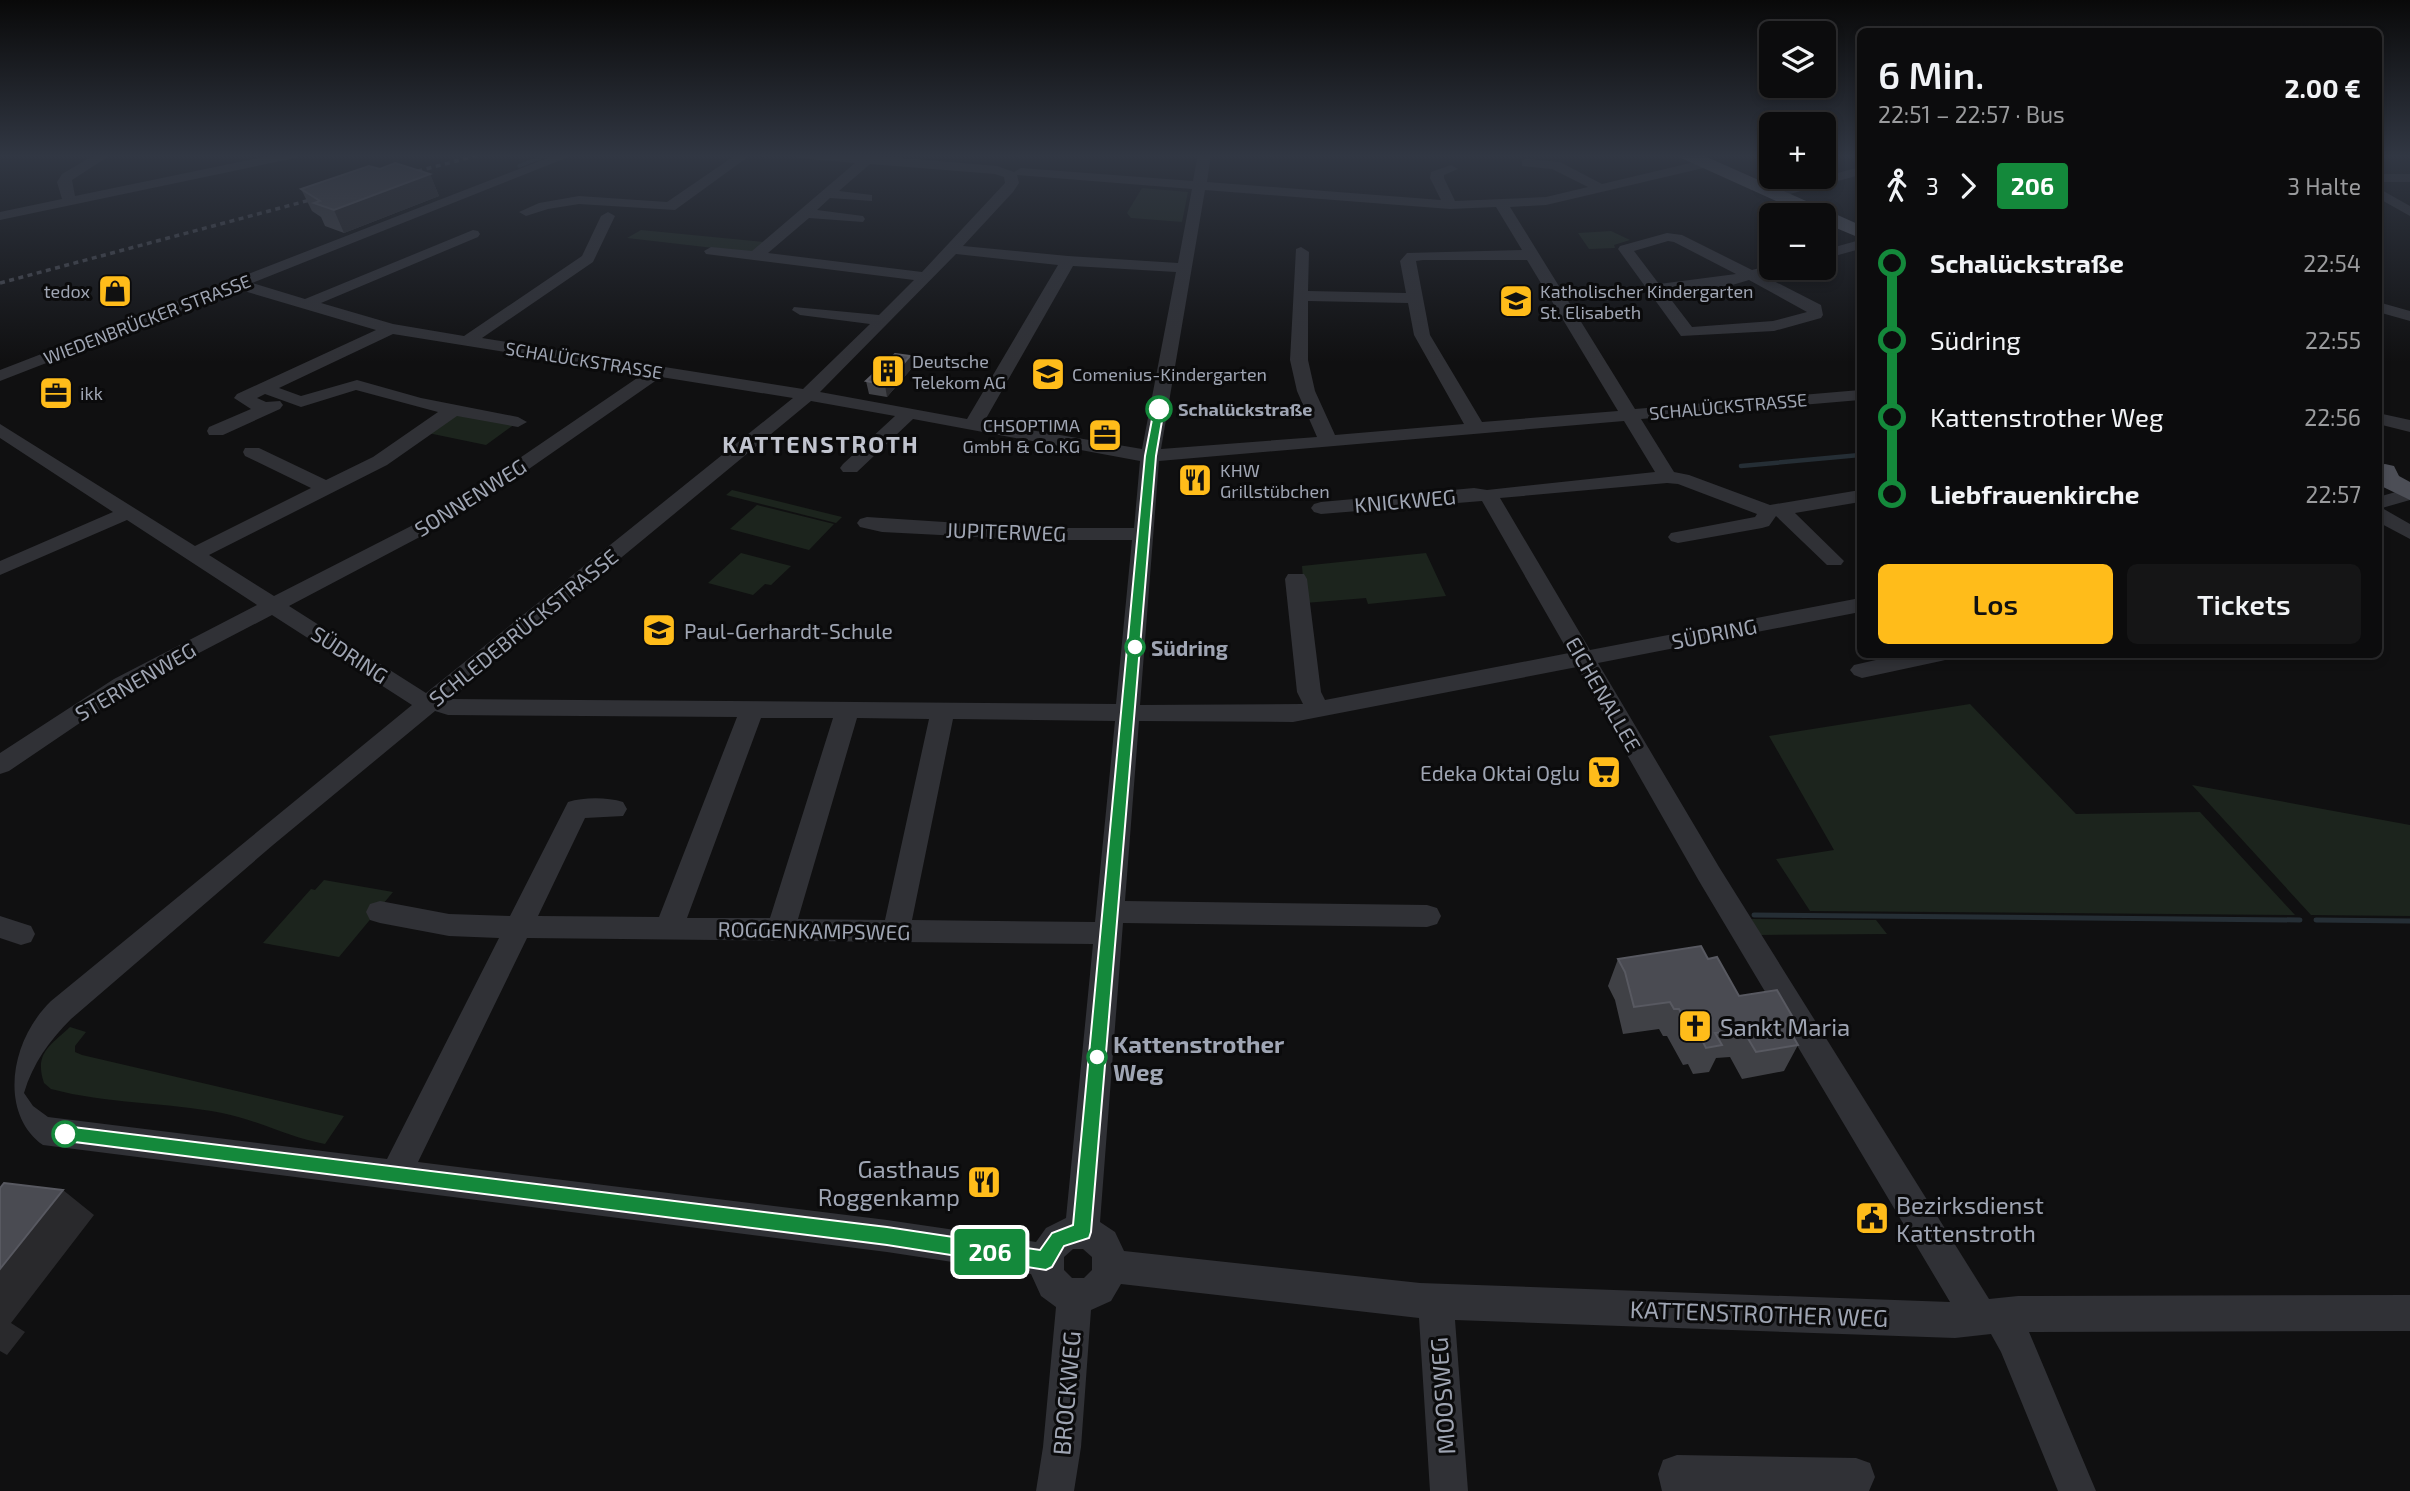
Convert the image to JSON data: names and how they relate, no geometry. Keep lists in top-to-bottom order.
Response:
{
  "streets": {
    "street": [
      "WIEDENBRÜCKER STRASSE",
      "SCHALÜCKSTRASSE",
      "SONNENWEG",
      "KNICKWEG",
      "JUPITERWEG",
      "SCHLEDEBRÜCKSTRASSE",
      "SÜDRING",
      "STERNENWEG",
      "EICHENALLEE",
      "ROGGENKAMPSWEG",
      "KATTENSTROTHER WEG",
      "BROCKWEG",
      "MOOSWEG"
    ]
  },
  "crossings": [
    ["WIEDENBRÜCKER STRASSE", "SCHALÜCKSTRASSE"],
    ["SCHALÜCKSTRASSE", "SONNENWEG"],
    ["SCHALÜCKSTRASSE", "SCHLEDEBRÜCKSTRASSE"],
    ["SONNENWEG", "SÜDRING"],
    ["SONNENWEG", "STERNENWEG"],
    ["KNICKWEG", "EICHENALLEE"],
    ["SCHLEDEBRÜCKSTRASSE", "SÜDRING"],
    ["SÜDRING", "STERNENWEG"],
    ["SÜDRING", "EICHENALLEE"],
    ["EICHENALLEE", "KATTENSTROTHER WEG"],
    ["KATTENSTROTHER WEG", "BROCKWEG"],
    ["KATTENSTROTHER WEG", "MOOSWEG"]
  ],
  "districts": ["KATTENSTROTH"],
  "places": {
    "shop": ["tedox"],
    "school or university": ["Katholischer Kindergarten St. Elisabeth", "Comenius-Kindergarten", "Paul-Gerhardt-Schule"],
    "building": ["Deutsche Telekom AG"],
    "office": ["ikk", "CHSOPTIMA GmbH & Co.KG"],
    "other": ["Schalückstraße", "Südring", "Kattenstrother Weg"],
    "restaurant": ["KHW Grillstübchen", "Gasthaus Roggenkamp"],
    "supermarket": ["Edeka Oktai Oglu"],
    "church": ["Sankt Maria"],
    "public building": ["Bezirksdienst Kattenstroth"]
  },
  "lines": ["bus line 206"],
  "page": {
    "on_map": "206",
    "map_buttons": ["+", "−"],
    "heading": ["6 Min.", "22:51 – 22:57 · Bus", "2.00 €"],
    "legs": ["3", "206", "3 Halte"],
    "list": [
      {
        "name": "Schalückstraße",
        "value": "22:54"
      },
      {
        "name": "Südring",
        "value": "22:55"
      },
      {
        "name": "Kattenstrother Weg",
        "value": "22:56"
      },
      {
        "name": "Liebfrauenkirche",
        "value": "22:57"
      }
    ],
    "buttons": ["Los", "Tickets"]
  }
}
